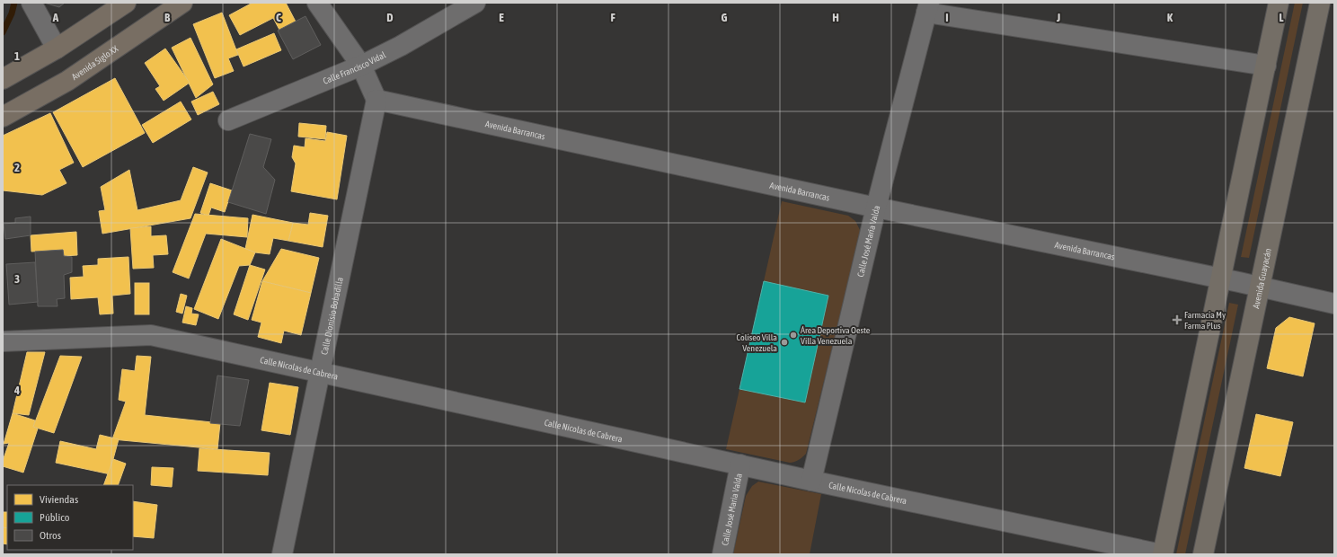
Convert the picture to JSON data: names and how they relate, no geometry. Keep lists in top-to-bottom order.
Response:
{
  "streets": {
    "highway": ["Avenida Siglo XX"],
    "main road": ["Avenida Guayacán"],
    "street": [
      "Calle Francisco Vidal",
      "Avenida Barrancas",
      "Calle José Maria Valda",
      "Calle Dionisio Bobadilla",
      "Calle Nicolas de Cabrera"
    ]
  },
  "crossings": [
    ["Avenida Barrancas", "Calle José Maria Valda"],
    ["Avenida Barrancas", "Avenida Guayacán"],
    ["Avenida Barrancas", "Calle Dionisio Bobadilla"],
    ["Calle José Maria Valda", "Calle Nicolas de Cabrera"],
    ["Calle Dionisio Bobadilla", "Calle Nicolas de Cabrera"]
  ],
  "places": {
    "health": ["Farmacia My Farma Plus"],
    "other": ["Área Deportiva Oeste Villa Venezuela", "Coliseo Villa Venezuela"]
  },
  "legend": ["Viviendas", "Público", "Otros"],
  "grid": {
    "columns": [
      "A",
      "B",
      "C",
      "D",
      "E",
      "F",
      "G",
      "H",
      "I",
      "J",
      "K",
      "L"
    ],
    "rows": [
      "1",
      "2",
      "3",
      "4"
    ]
  }
}
